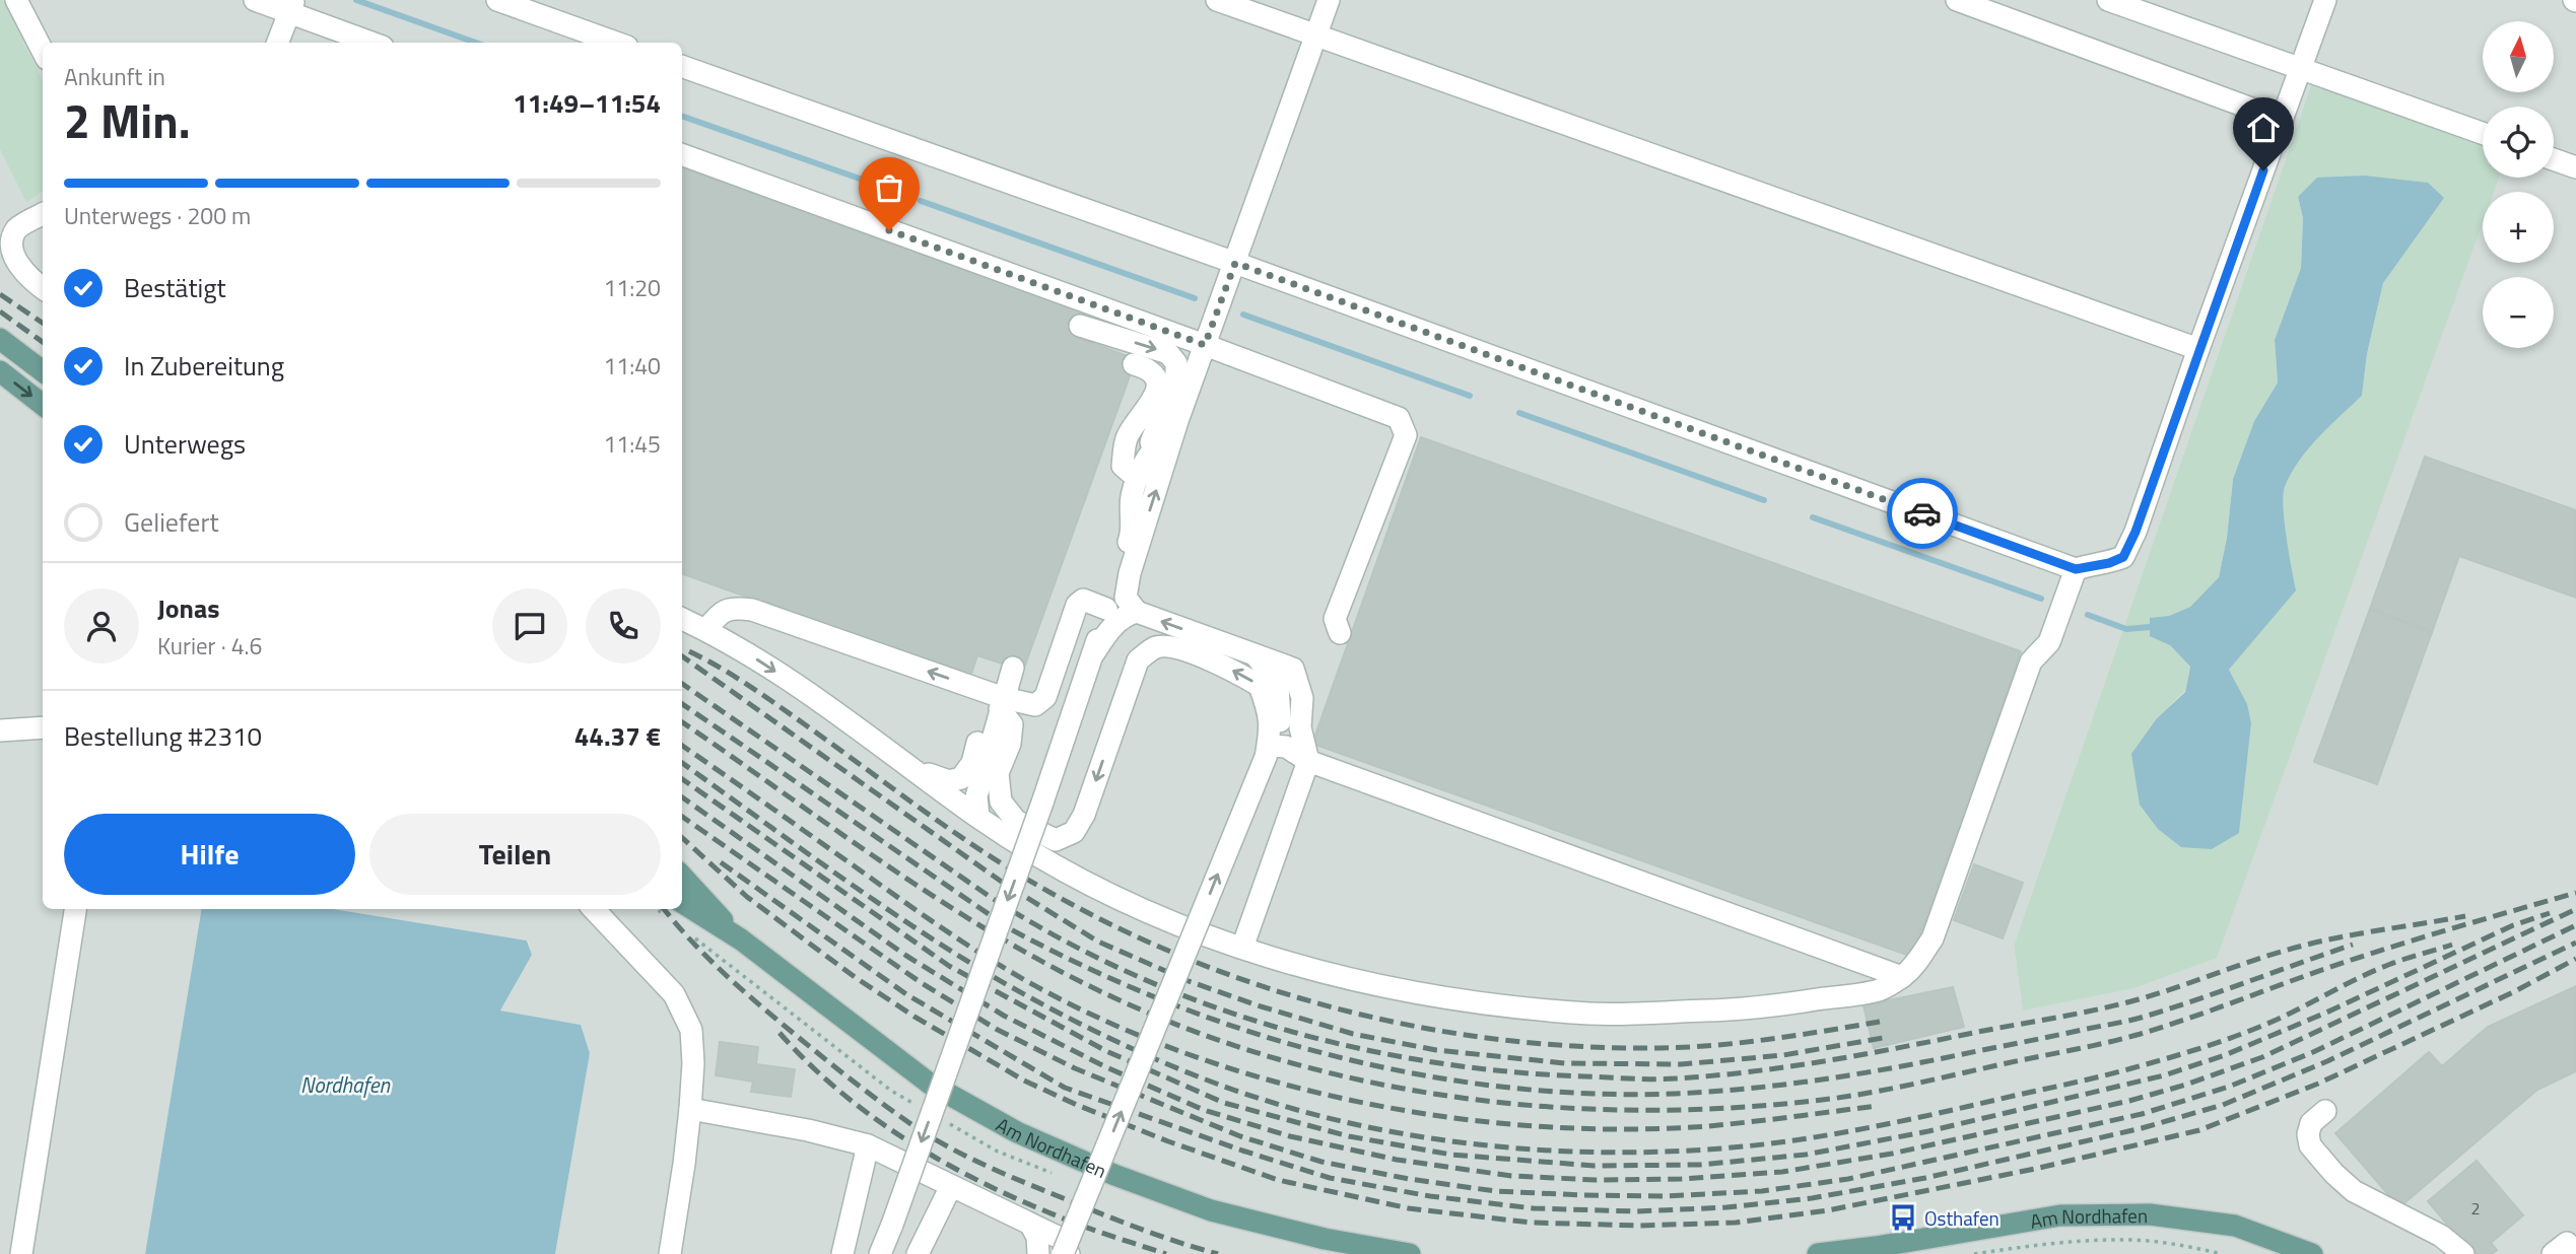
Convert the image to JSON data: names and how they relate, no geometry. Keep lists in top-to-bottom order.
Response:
{
  "streets": {
    "main road": ["Am Nordhafen"]
  },
  "water": ["Nordhafen"],
  "places": {
    "bus stop": ["Osthafen"]
  },
  "house_numbers": ["2"],
  "north": "top",
  "page": {
    "map_buttons": ["+", "−"],
    "heading": ["2 Min.", "Ankunft in", "11:49–11:54"],
    "panel": [
      "Jonas",
      "Kurier · 4.6",
      "Bestellung #2310",
      "44.37 €"
    ],
    "bar": "Unterwegs · 200 m",
    "list": [
      ["Bestätigt", "11:20"],
      ["In Zubereitung", "11:40"],
      ["Unterwegs", "11:45"],
      "Geliefert"
    ],
    "buttons": ["Hilfe", "Teilen"]
  }
}
